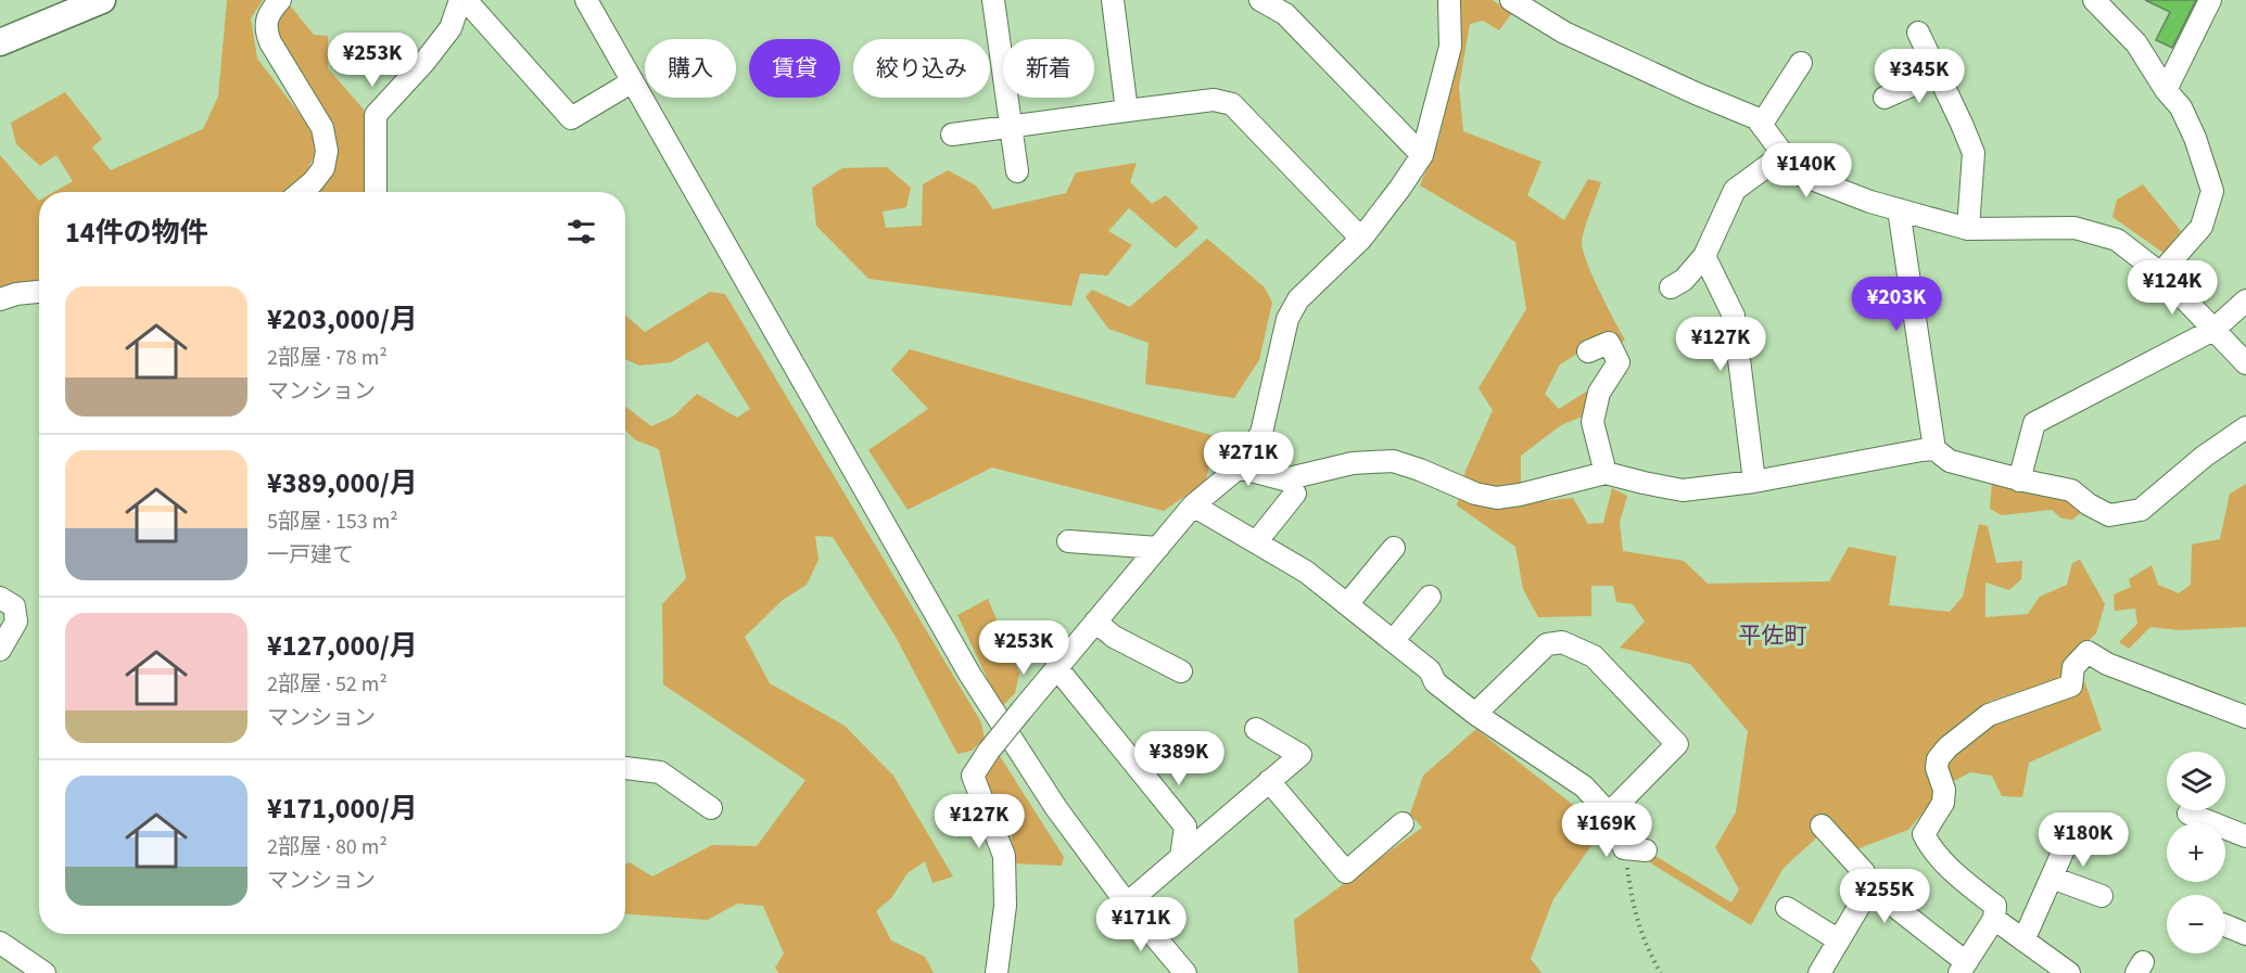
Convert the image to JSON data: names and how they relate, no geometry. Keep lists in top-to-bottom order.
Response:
{
  "districts": ["平佐町"],
  "page": {
    "price": [
      "¥253K",
      "¥345K",
      "¥140K",
      "¥124K",
      "¥203K",
      "¥127K",
      "¥271K",
      "¥253K",
      "¥389K",
      "¥127K",
      "¥169K",
      "¥180K",
      "¥255K",
      "¥171K"
    ],
    "chip": [
      "購入",
      "賃貸",
      "絞り込み",
      "新着"
    ],
    "heading": "14件の物件",
    "list": [
      {
        "name": "¥203,000/月",
        "note": "2部屋 · 78 m² · マンション"
      },
      {
        "name": "¥389,000/月",
        "note": "5部屋 · 153 m² · 一戸建て"
      },
      {
        "name": "¥127,000/月",
        "note": "2部屋 · 52 m² · マンション"
      },
      {
        "name": "¥171,000/月",
        "note": "2部屋 · 80 m² · マンション"
      }
    ],
    "map_buttons": ["+", "−"]
  }
}
